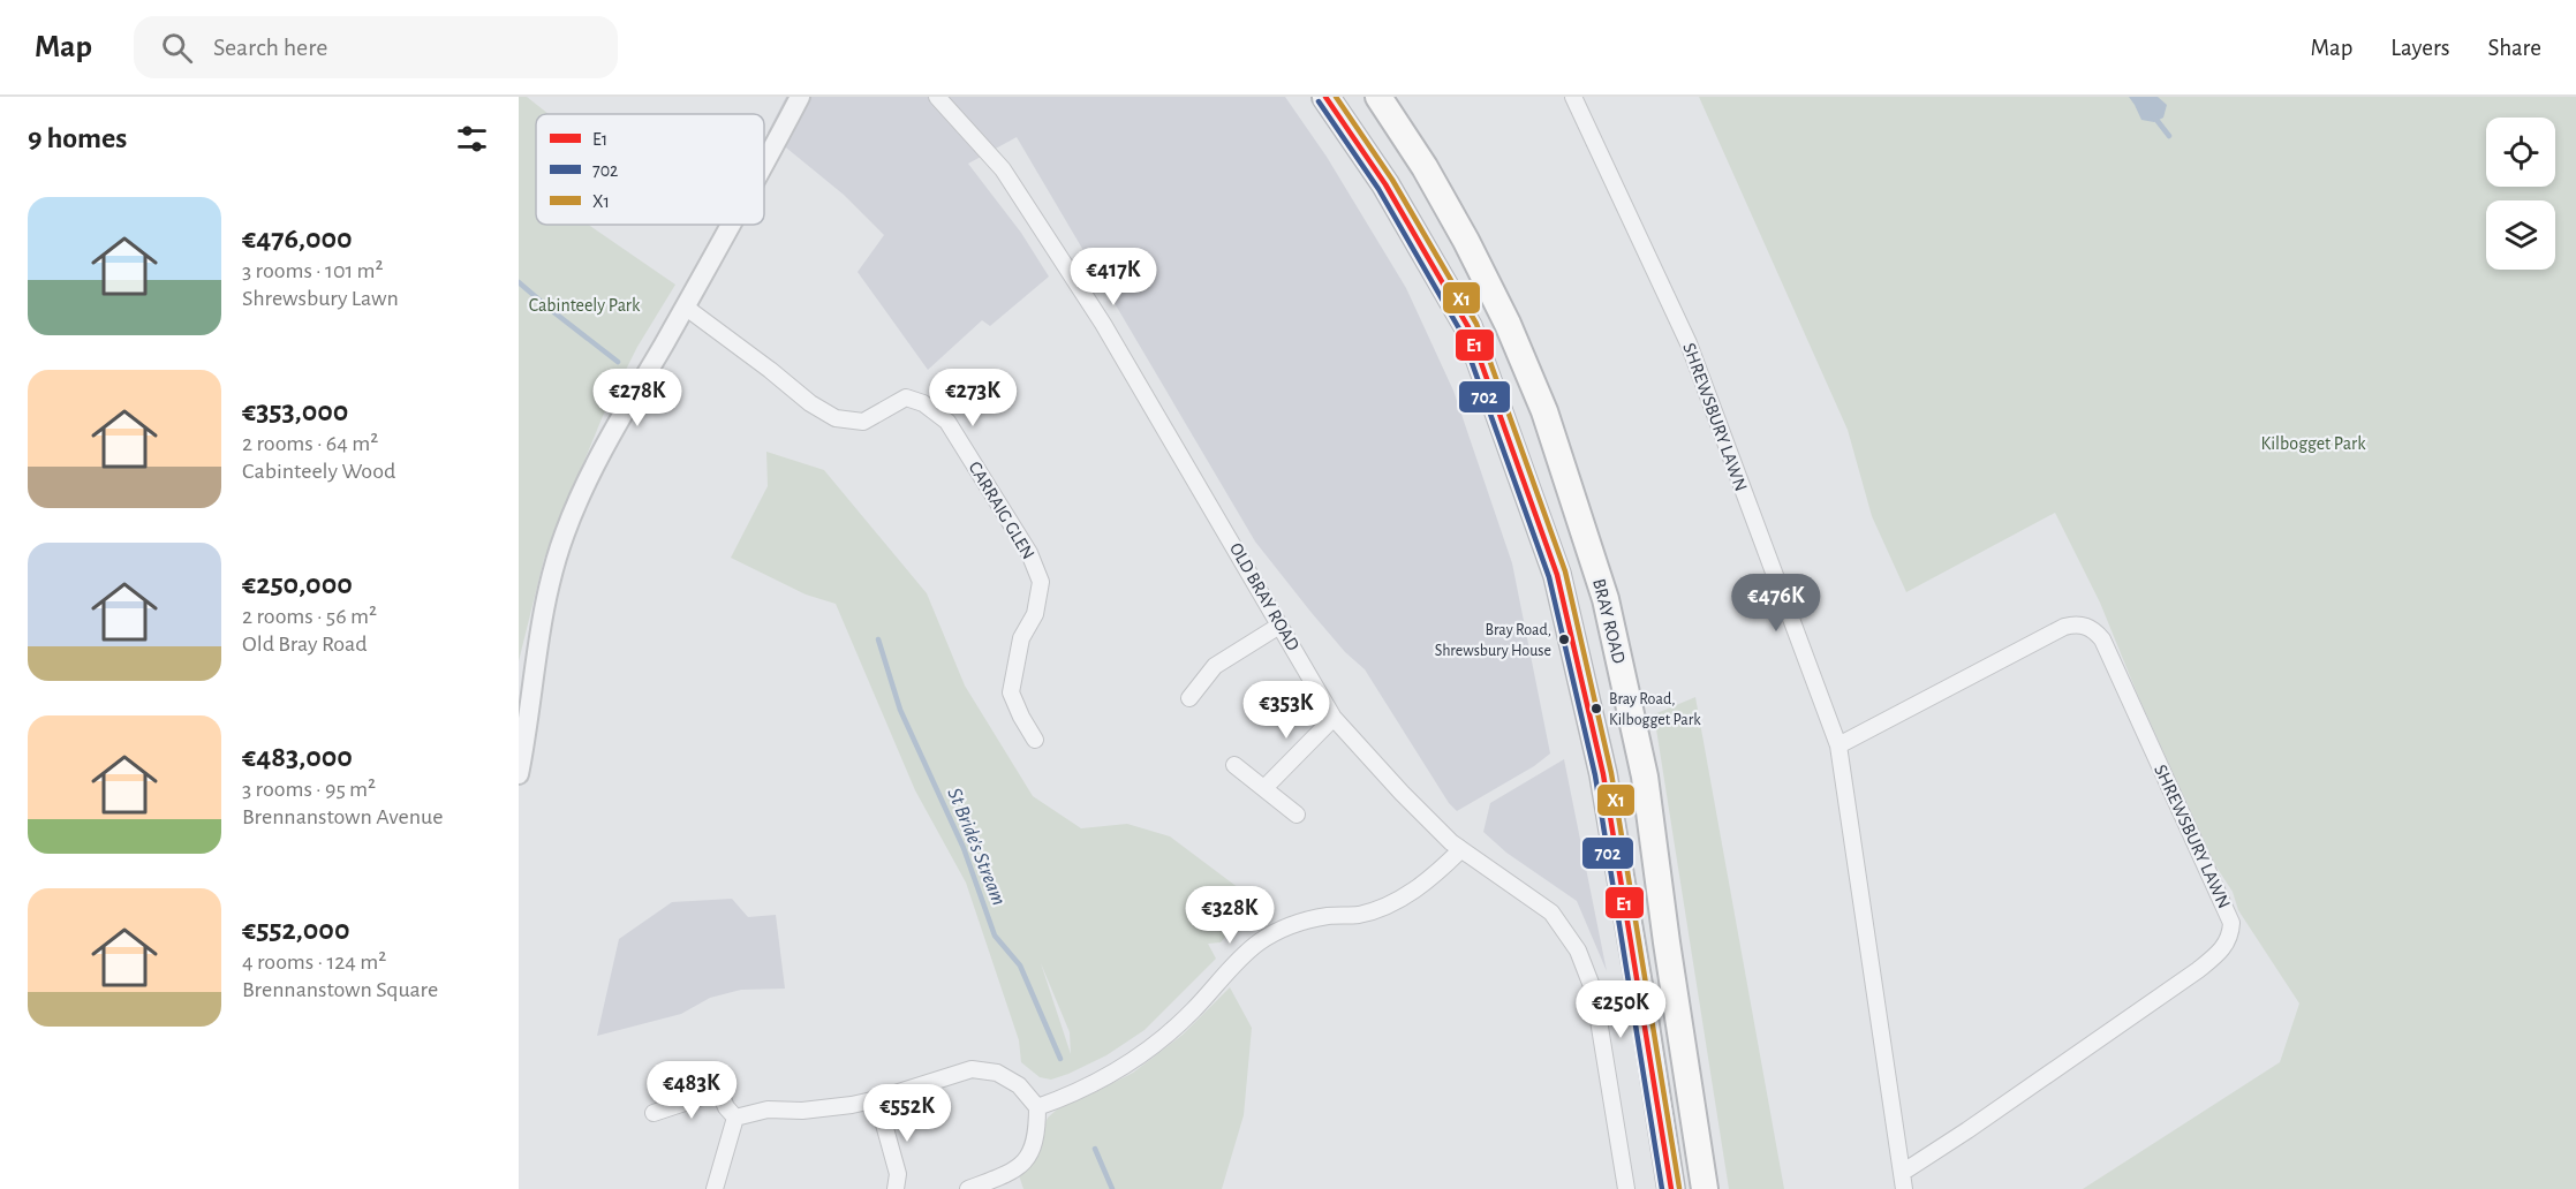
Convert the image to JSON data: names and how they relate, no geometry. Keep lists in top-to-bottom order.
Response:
{
  "streets": {
    "highway": ["BRAY ROAD"],
    "street": ["SHREWSBURY LAWN", "CARRAIG GLEN", "OLD BRAY ROAD"]
  },
  "water": ["St Bride's Stream"],
  "parks": ["Cabinteely Park", "Kilbogget Park"],
  "places": ["Bray Road, Shrewsbury House", "Bray Road, Kilbogget Park"],
  "lines": ["transit line E1", "transit line X1", "transit line 702"],
  "legend": ["E1", "702", "X1"],
  "page": {
    "header": "Map",
    "search": "Search here",
    "nav": ["Map", "Layers", "Share"],
    "heading": "9 homes",
    "list": [
      {
        "name": "€476,000",
        "note": "3 rooms · 101 m² · Shrewsbury Lawn"
      },
      {
        "name": "€353,000",
        "note": "2 rooms · 64 m² · Cabinteely Wood"
      },
      {
        "name": "€250,000",
        "note": "2 rooms · 56 m² · Old Bray Road"
      },
      {
        "name": "€483,000",
        "note": "3 rooms · 95 m² · Brennanstown Avenue"
      },
      {
        "name": "€552,000",
        "note": "4 rooms · 124 m² · Brennanstown Square"
      }
    ],
    "price": [
      "€417K",
      "€278K",
      "€273K",
      "€476K",
      "€353K",
      "€328K",
      "€250K",
      "€483K",
      "€552K"
    ]
  }
}
